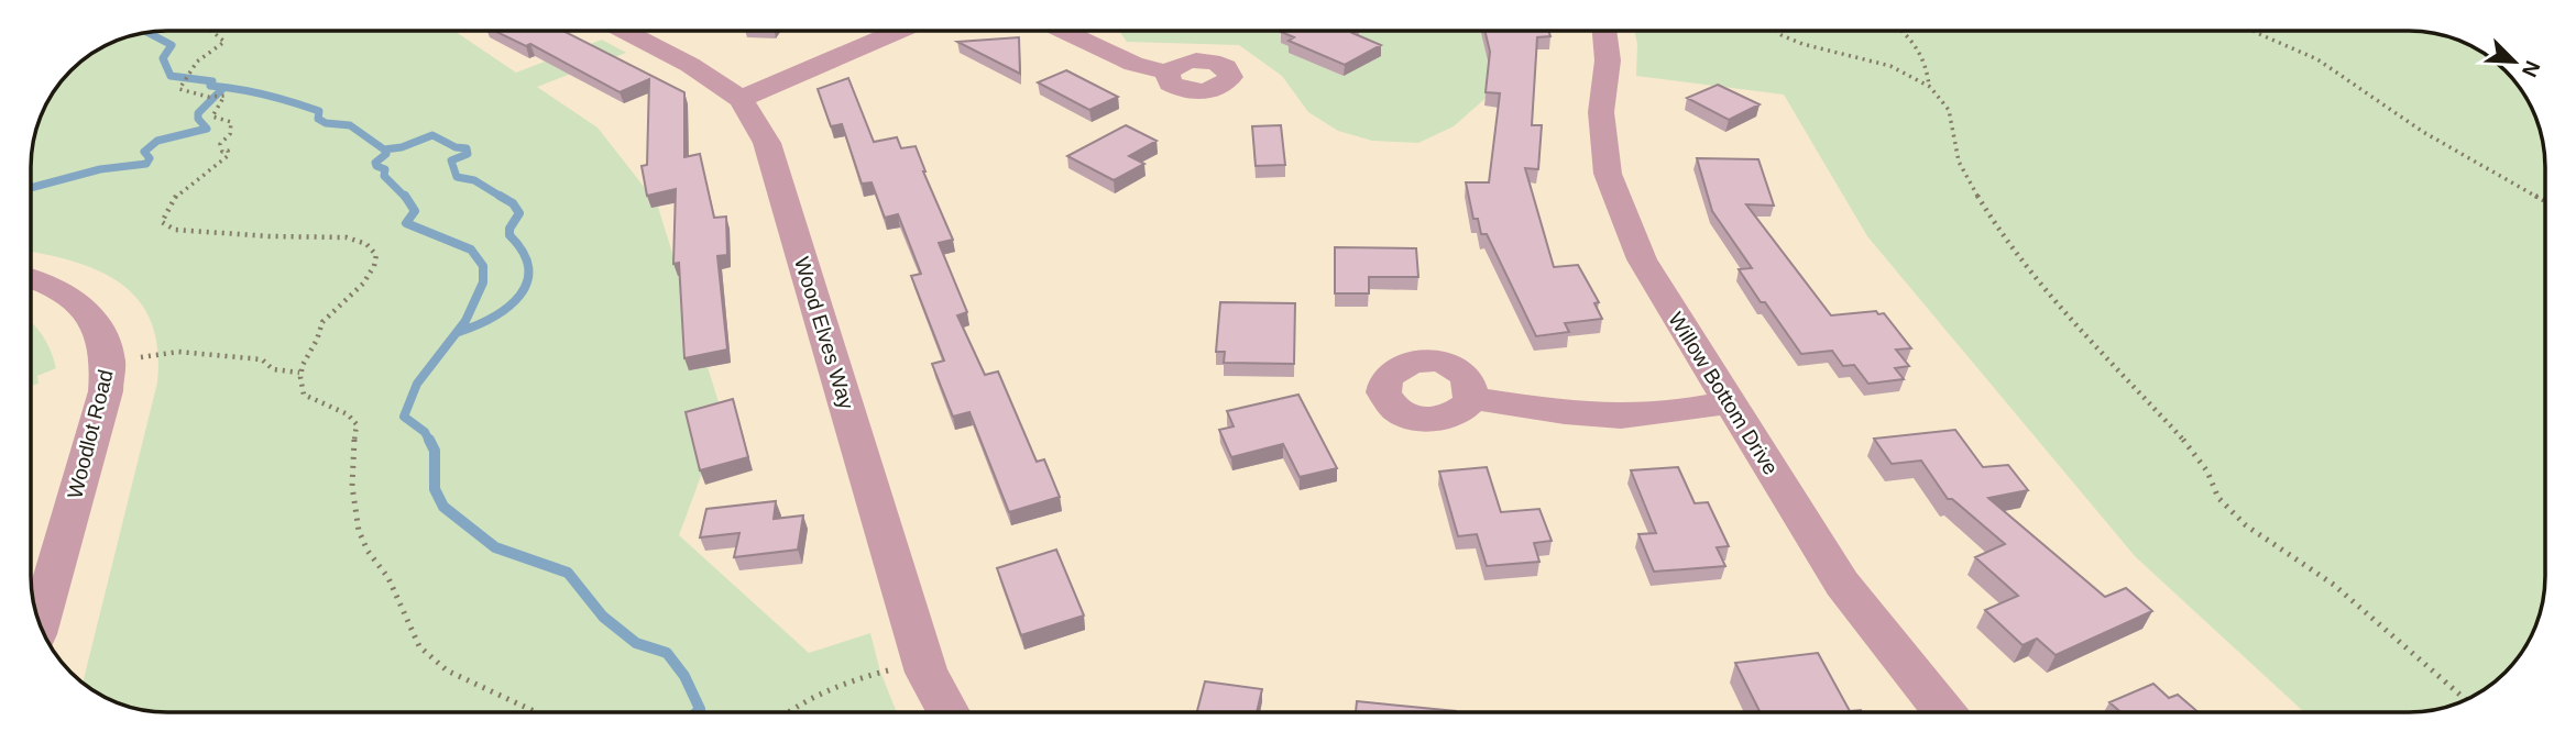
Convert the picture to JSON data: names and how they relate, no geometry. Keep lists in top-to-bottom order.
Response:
{
  "streets": {
    "street": ["Wood Elves Way", "Willow Bottom Drive", "Woodlot Road"]
  },
  "north": "bottom right"
}
